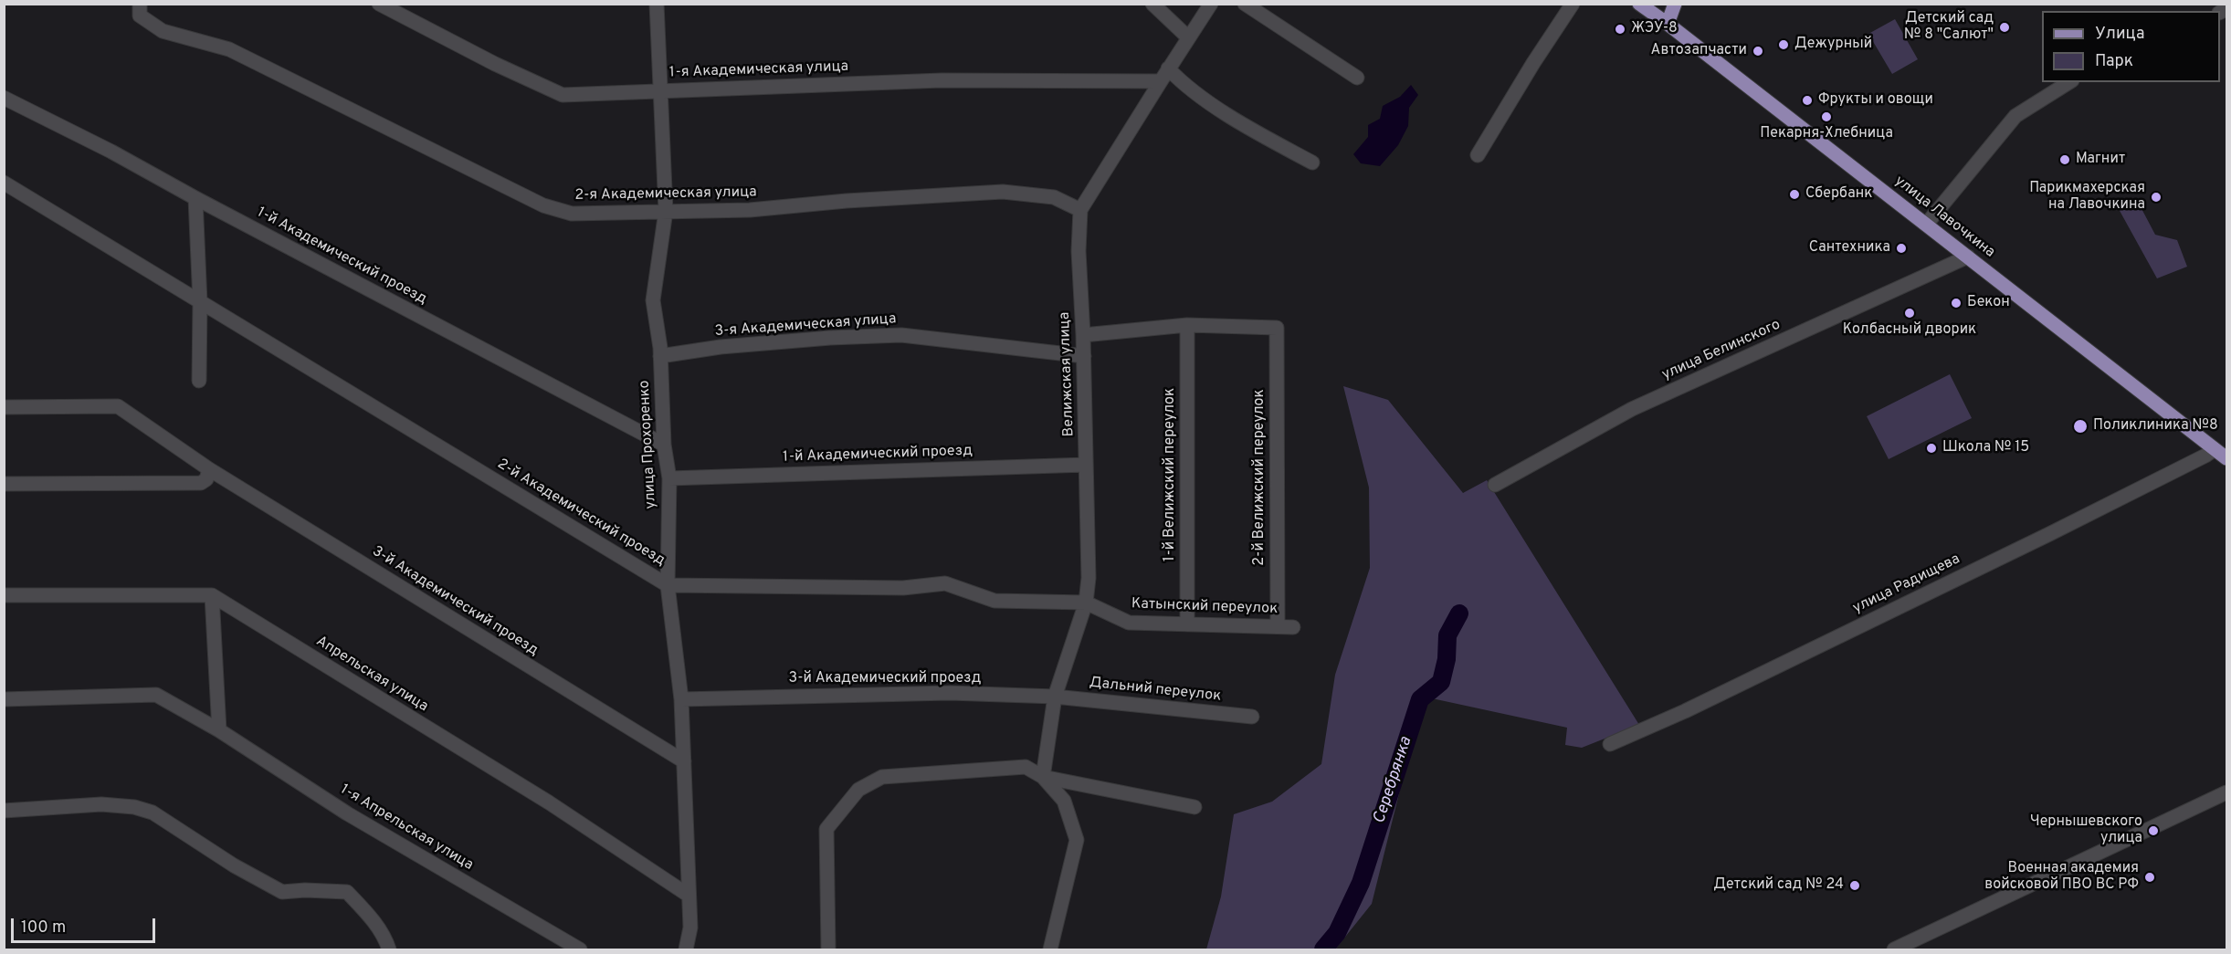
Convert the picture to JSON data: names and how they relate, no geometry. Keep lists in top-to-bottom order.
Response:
{
  "streets": {
    "main road": ["улица Лавочкина"],
    "street": [
      "1-я Академическая улица",
      "2-я Академическая улица",
      "1-й Академический проезд",
      "3-я Академическая улица",
      "улица Белинского",
      "Велижская улица",
      "улица Прохоренко",
      "1-й Велижский переулок",
      "2-й Велижский переулок",
      "2-й Академический проезд",
      "улица Радищева",
      "3-й Академический проезд",
      "Катынский переулок",
      "Апрельская улица",
      "Дальний переулок",
      "1-я Апрельская улица"
    ]
  },
  "crossings": [
    ["1-я Академическая улица", "Велижская улица"],
    ["1-я Академическая улица", "улица Прохоренко"],
    ["2-я Академическая улица", "Велижская улица"],
    ["2-я Академическая улица", "улица Прохоренко"],
    ["улица Лавочкина", "улица Белинского"],
    ["улица Лавочкина", "улица Радищева"],
    ["1-й Академический проезд", "Велижская улица"],
    ["1-й Академический проезд", "улица Прохоренко"],
    ["3-я Академическая улица", "Велижская улица"],
    ["3-я Академическая улица", "улица Прохоренко"],
    ["Велижская улица", "2-й Академический проезд"],
    ["Велижская улица", "3-й Академический проезд"],
    ["Велижская улица", "Катынский переулок"],
    ["Велижская улица", "Дальний переулок"],
    ["улица Прохоренко", "2-й Академический проезд"],
    ["улица Прохоренко", "3-й Академический проезд"],
    ["улица Прохоренко", "Апрельская улица"],
    ["1-й Велижский переулок", "2-й Велижский переулок"],
    ["1-й Велижский переулок", "Катынский переулок"],
    ["2-й Велижский переулок", "Катынский переулок"],
    ["2-й Академический проезд", "Катынский переулок"],
    ["3-й Академический проезд", "Дальний переулок"]
  ],
  "water": ["Серебрянка"],
  "places": [
    "Детский сад № 8 \"Салют\"",
    "ЖЭУ-8",
    "Дежурный",
    "Автозапчасти",
    "Фрукты и овощи",
    "Пекарня-Хлебница",
    "Магнит",
    "Сбербанк",
    "Парикмахерская на Лавочкина",
    "Сантехника",
    "Бекон",
    "Колбасный дворик",
    "Поликлиника №8",
    "Школа № 15",
    "Чернышевского улица",
    "Военная академия войсковой ПВО ВС РФ",
    "Детский сад № 24"
  ],
  "legend": ["Улица", "Парк"],
  "scale_bar": "100 m"
}
